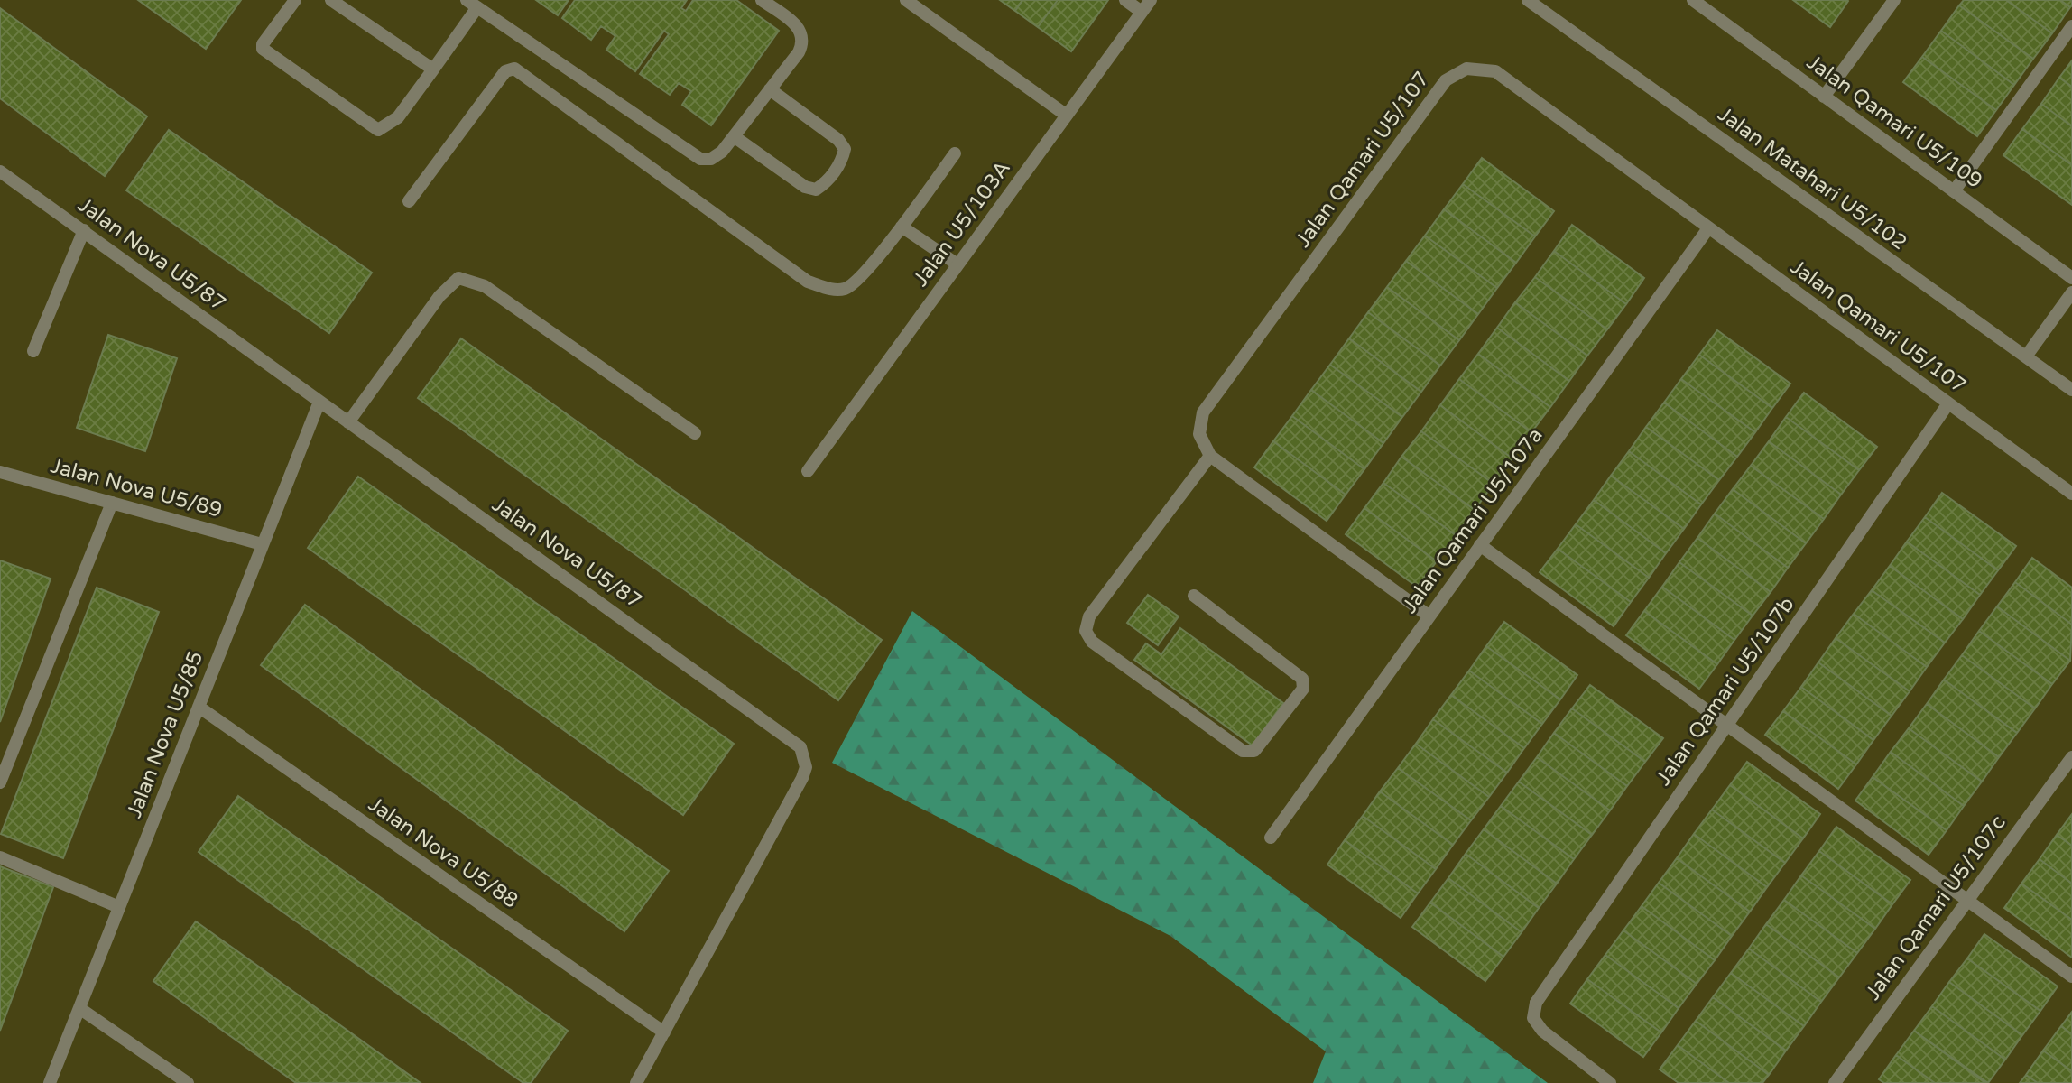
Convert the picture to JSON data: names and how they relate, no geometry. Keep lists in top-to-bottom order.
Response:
{
  "streets": {
    "street": [
      "Jalan Qamari U5/109",
      "Jalan Qamari U5/107",
      "Jalan Matahari U5/102",
      "Jalan U5/103A",
      "Jalan Nova U5/87",
      "Jalan Nova U5/89",
      "Jalan Qamari U5/107a",
      "Jalan Qamari U5/107b",
      "Jalan Nova U5/85",
      "Jalan Nova U5/88",
      "Jalan Qamari U5/107c"
    ]
  },
  "crossings": [
    ["Jalan Qamari U5/107", "Jalan Qamari U5/107a"],
    ["Jalan Qamari U5/107", "Jalan Qamari U5/107b"],
    ["Jalan Nova U5/87", "Jalan Nova U5/85"],
    ["Jalan Nova U5/87", "Jalan Nova U5/88"],
    ["Jalan Nova U5/89", "Jalan Nova U5/85"],
    ["Jalan Nova U5/85", "Jalan Nova U5/88"]
  ]
}
